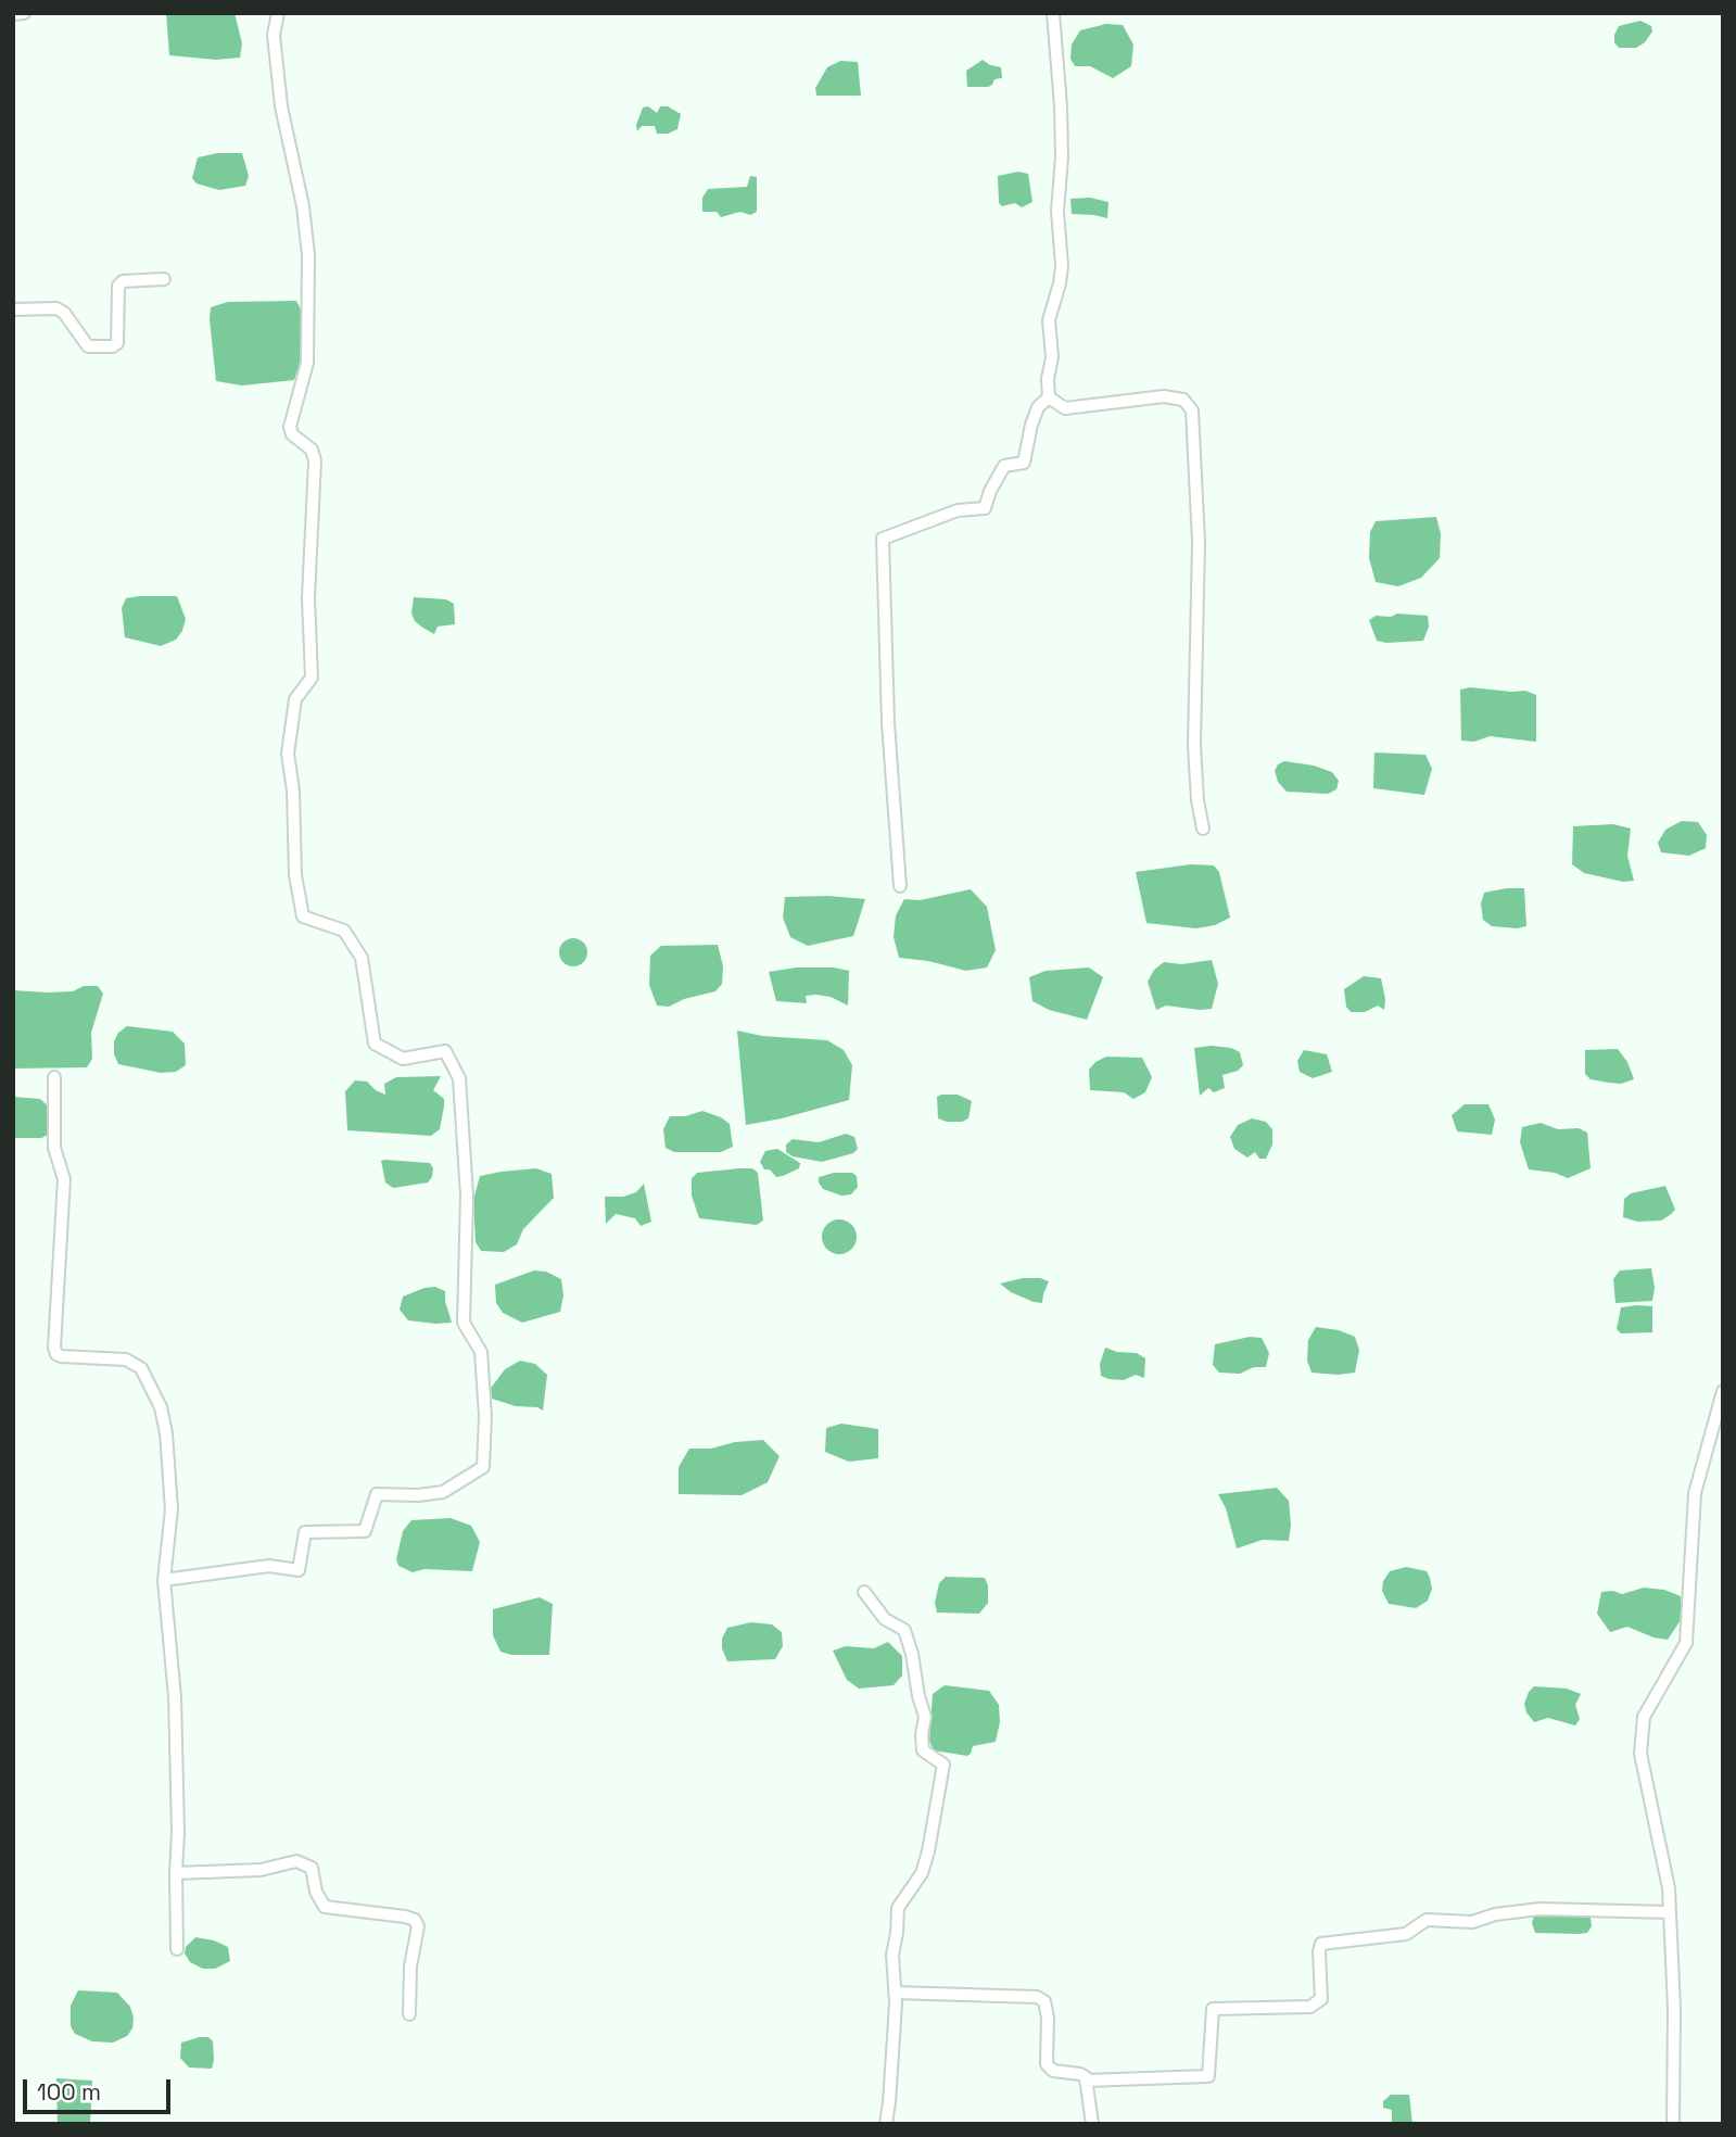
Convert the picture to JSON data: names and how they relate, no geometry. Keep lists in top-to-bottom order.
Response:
{
  "scale_bar": "100 m"
}
